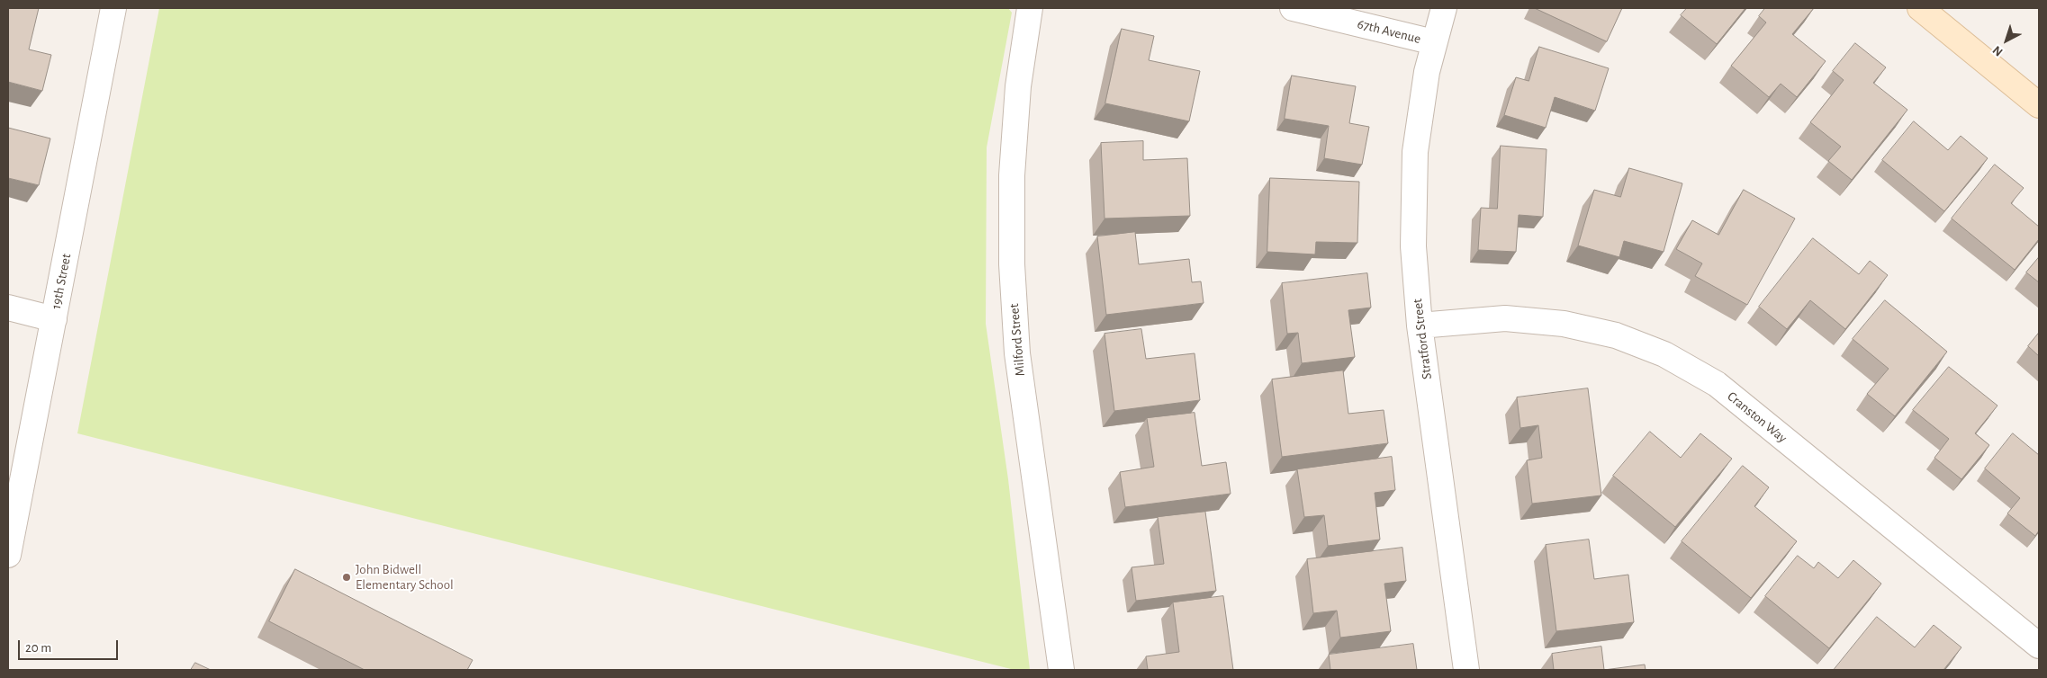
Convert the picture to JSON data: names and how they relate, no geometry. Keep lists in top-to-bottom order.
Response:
{
  "streets": {
    "street": [
      "67th Avenue",
      "19th Street",
      "Stratford Street",
      "Milford Street",
      "Cranston Way"
    ]
  },
  "crossings": [
    ["67th Avenue", "Stratford Street"],
    ["Stratford Street", "Cranston Way"]
  ],
  "places": ["John Bidwell Elementary School"],
  "scale_bar": "20 m",
  "north": "bottom left"
}
